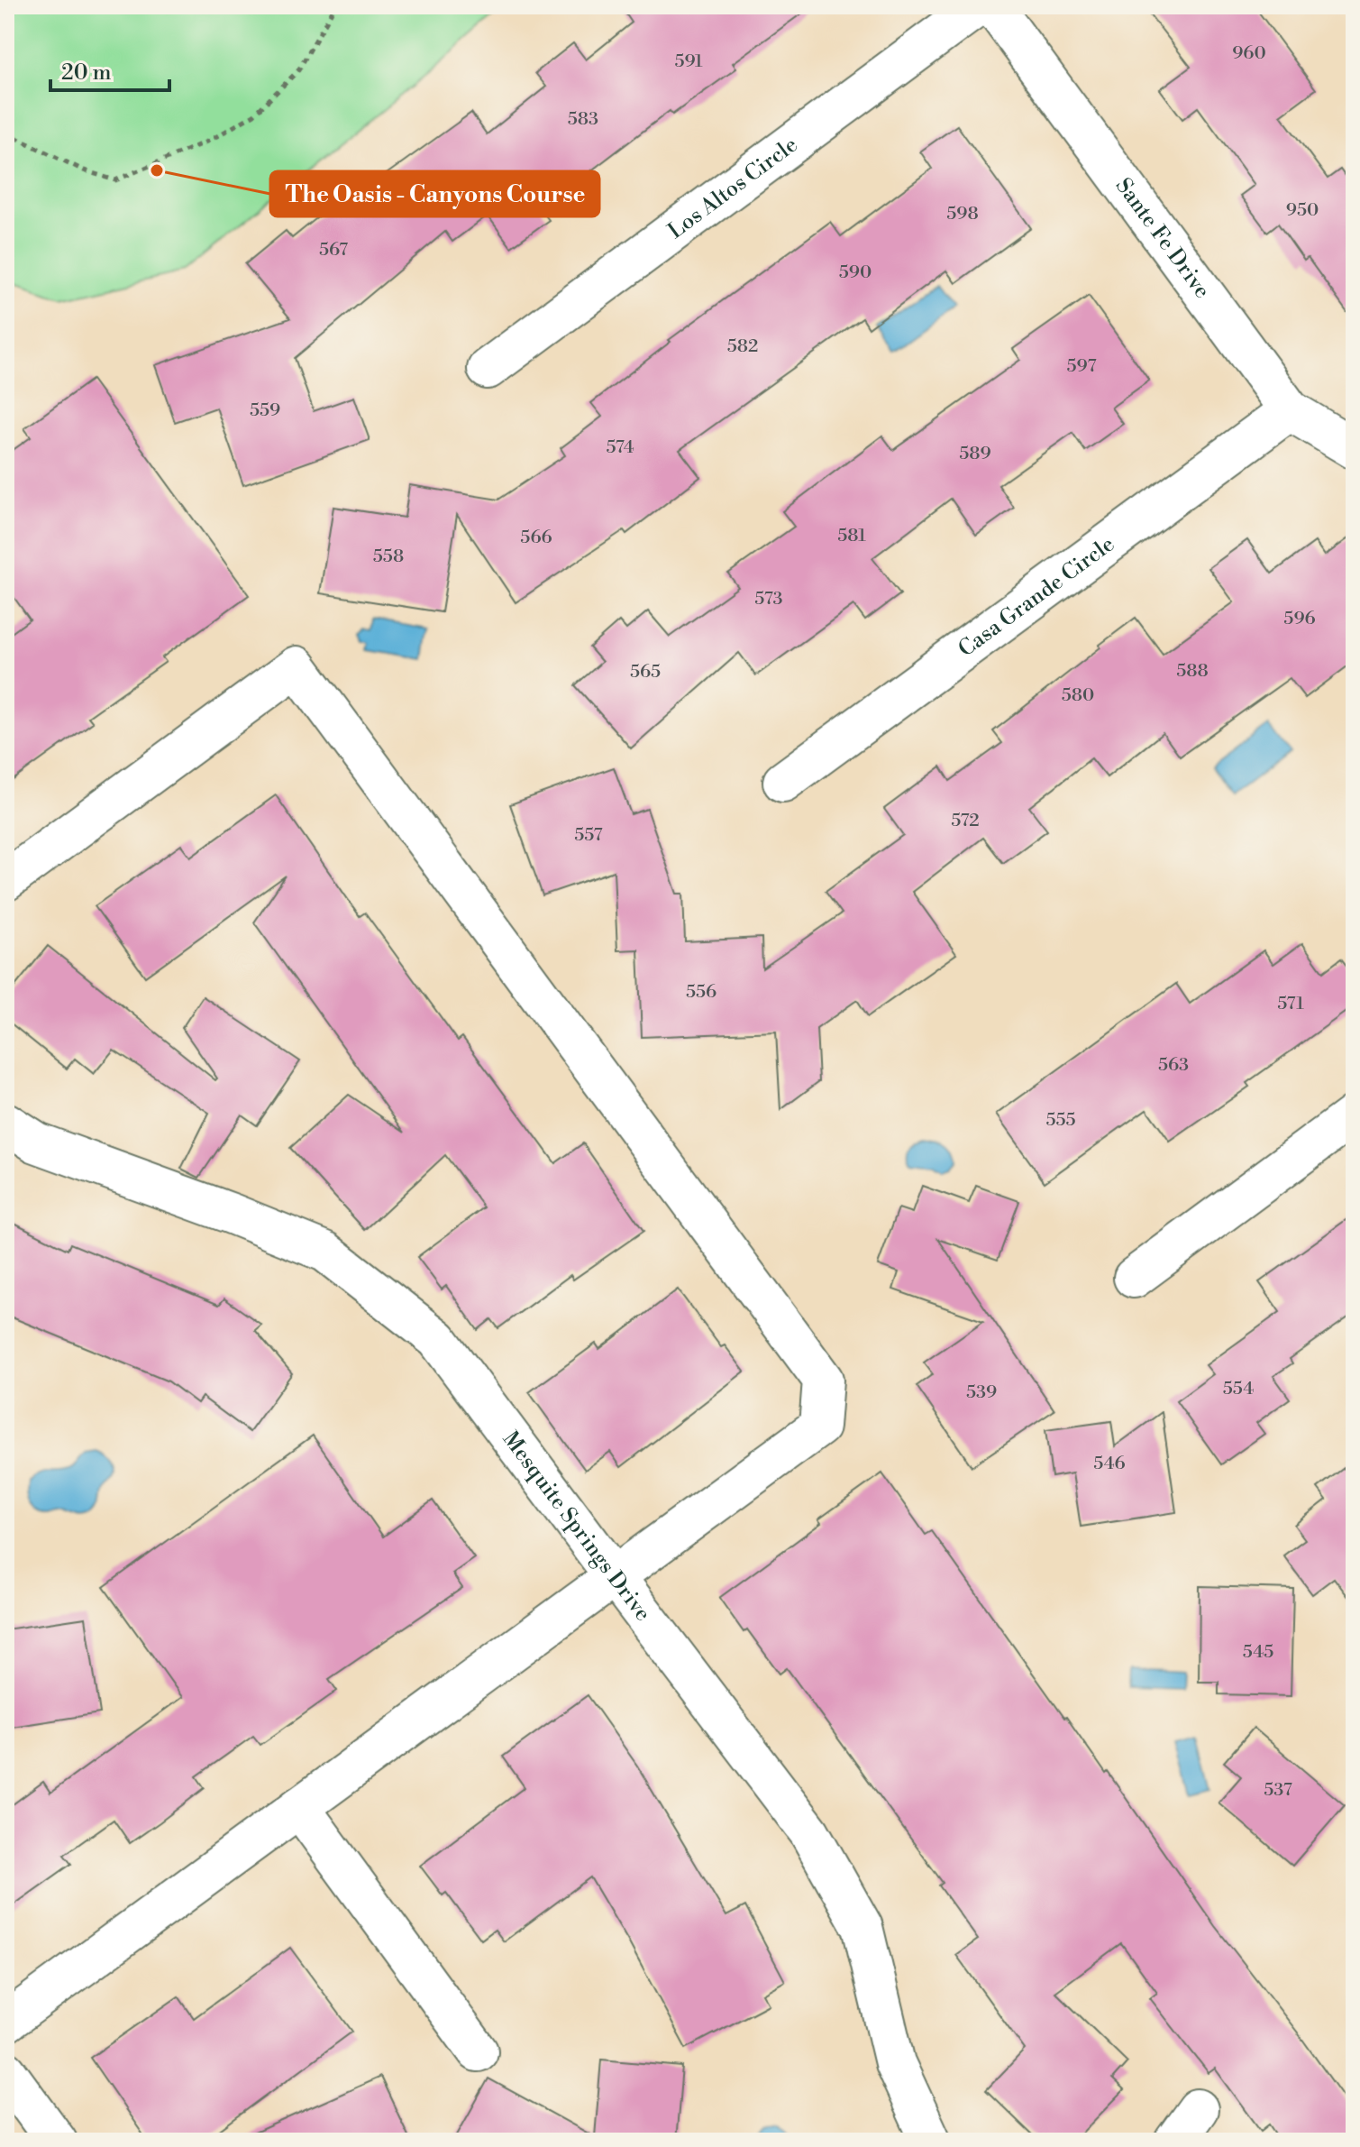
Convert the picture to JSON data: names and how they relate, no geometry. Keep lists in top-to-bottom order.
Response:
{
  "streets": {
    "street": [
      "Los Altos Circle",
      "Sante Fe Drive",
      "Casa Grande Circle",
      "Mesquite Springs Drive"
    ]
  },
  "crossings": [
    ["Sante Fe Drive", "Casa Grande Circle"]
  ],
  "places": ["The Oasis - Canyons Course"],
  "house_numbers": [
    "960",
    "591",
    "583",
    "950",
    "598",
    "567",
    "590",
    "582",
    "597",
    "559",
    "574",
    "589",
    "581",
    "566",
    "558",
    "573",
    "596",
    "588",
    "565",
    "580",
    "572",
    "557",
    "556",
    "571",
    "563",
    "555",
    "554",
    "539",
    "546",
    "545",
    "537"
  ],
  "scale_bar": "20 m"
}
